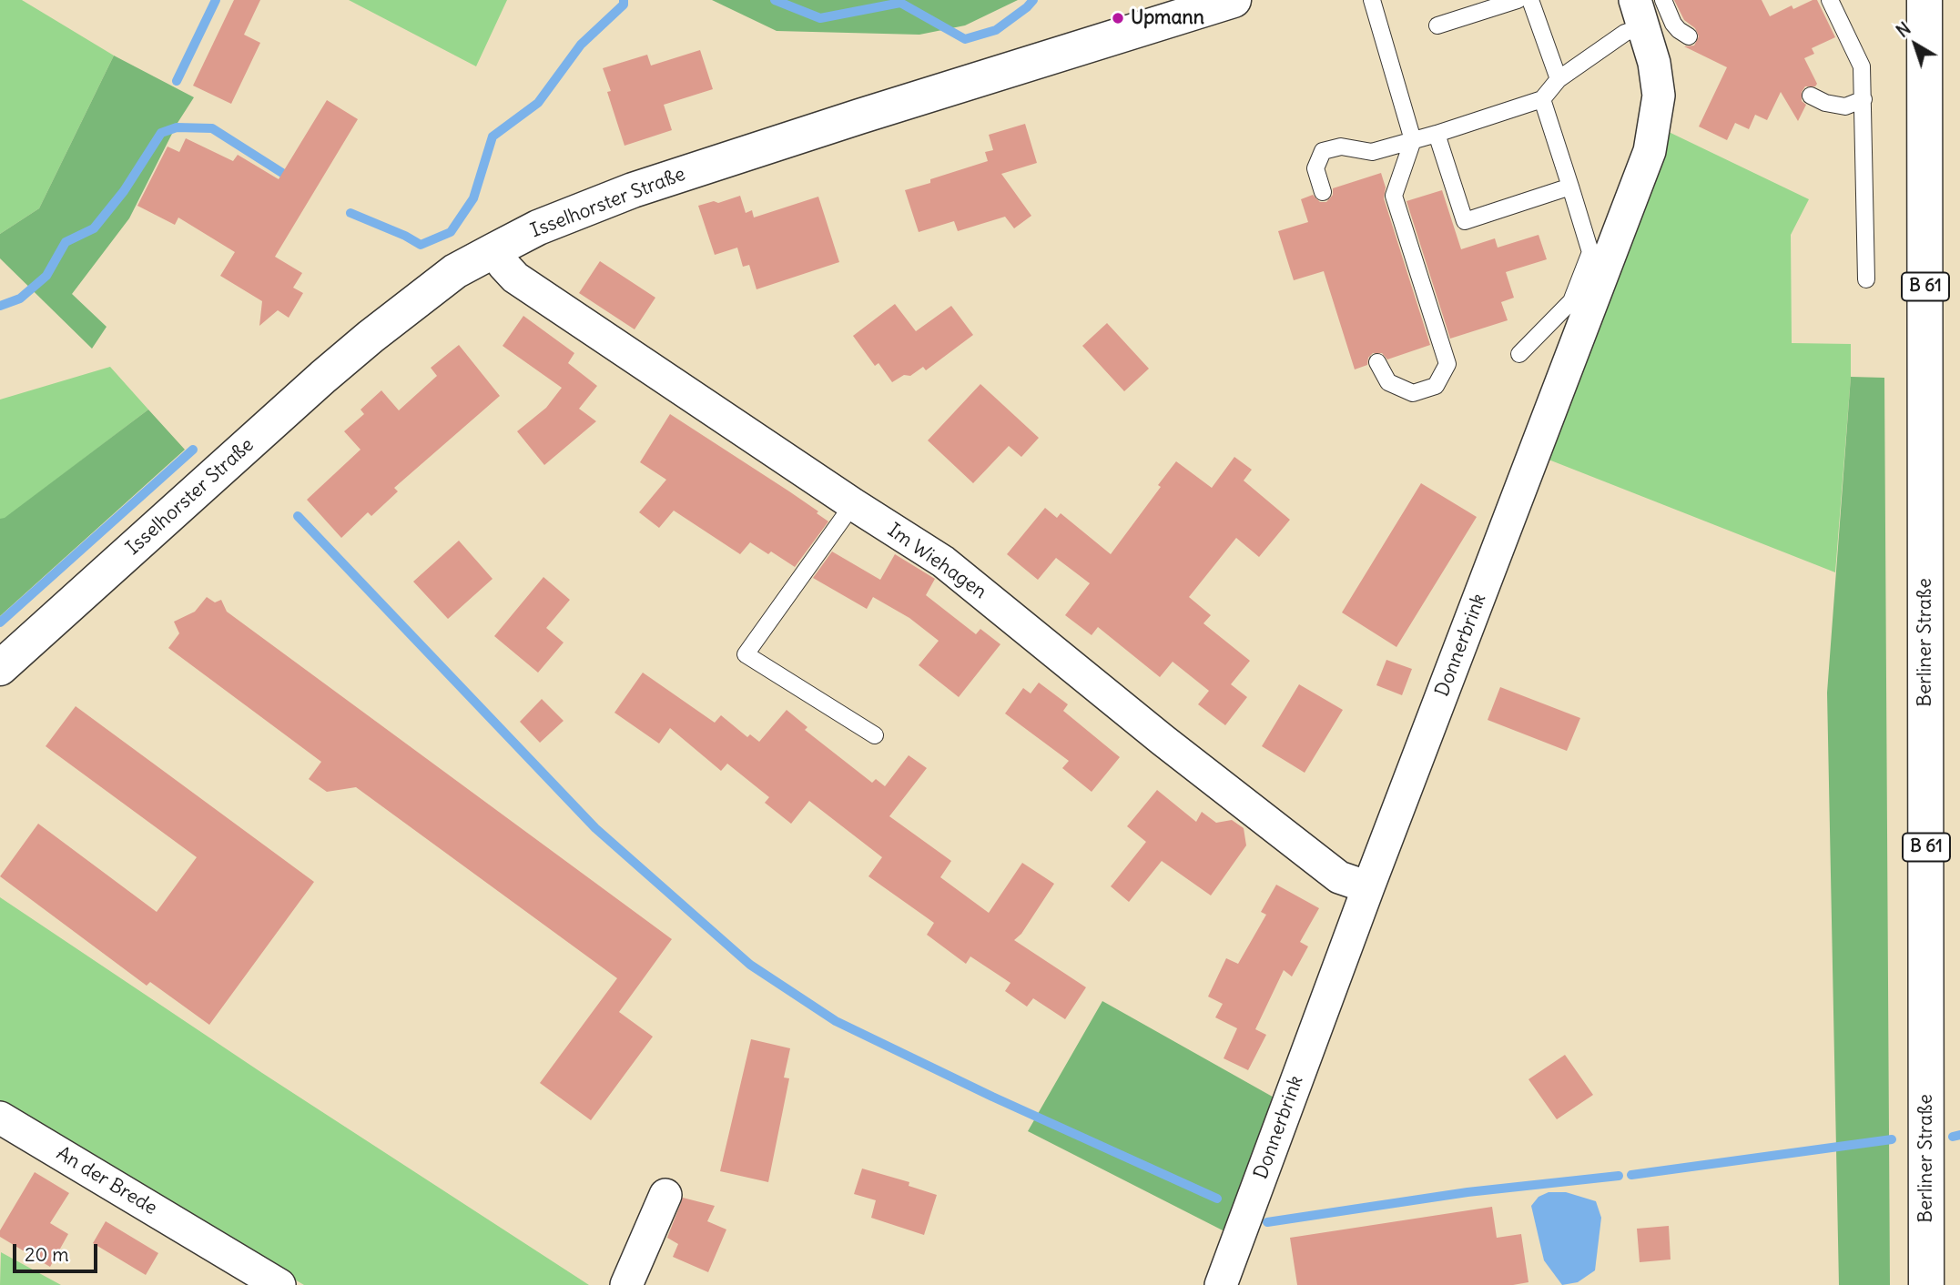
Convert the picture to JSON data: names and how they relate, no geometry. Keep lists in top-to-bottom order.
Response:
{
  "streets": {
    "street": [
      "Isselhorster Straße",
      "B 61",
      "Im Wiehagen",
      "Berliner Straße",
      "Donnerbrink",
      "An der Brede"
    ]
  },
  "crossings": [
    ["Isselhorster Straße", "Im Wiehagen"],
    ["Im Wiehagen", "Donnerbrink"]
  ],
  "places": ["Upmann"],
  "scale_bar": "20 m",
  "north": "top left"
}
